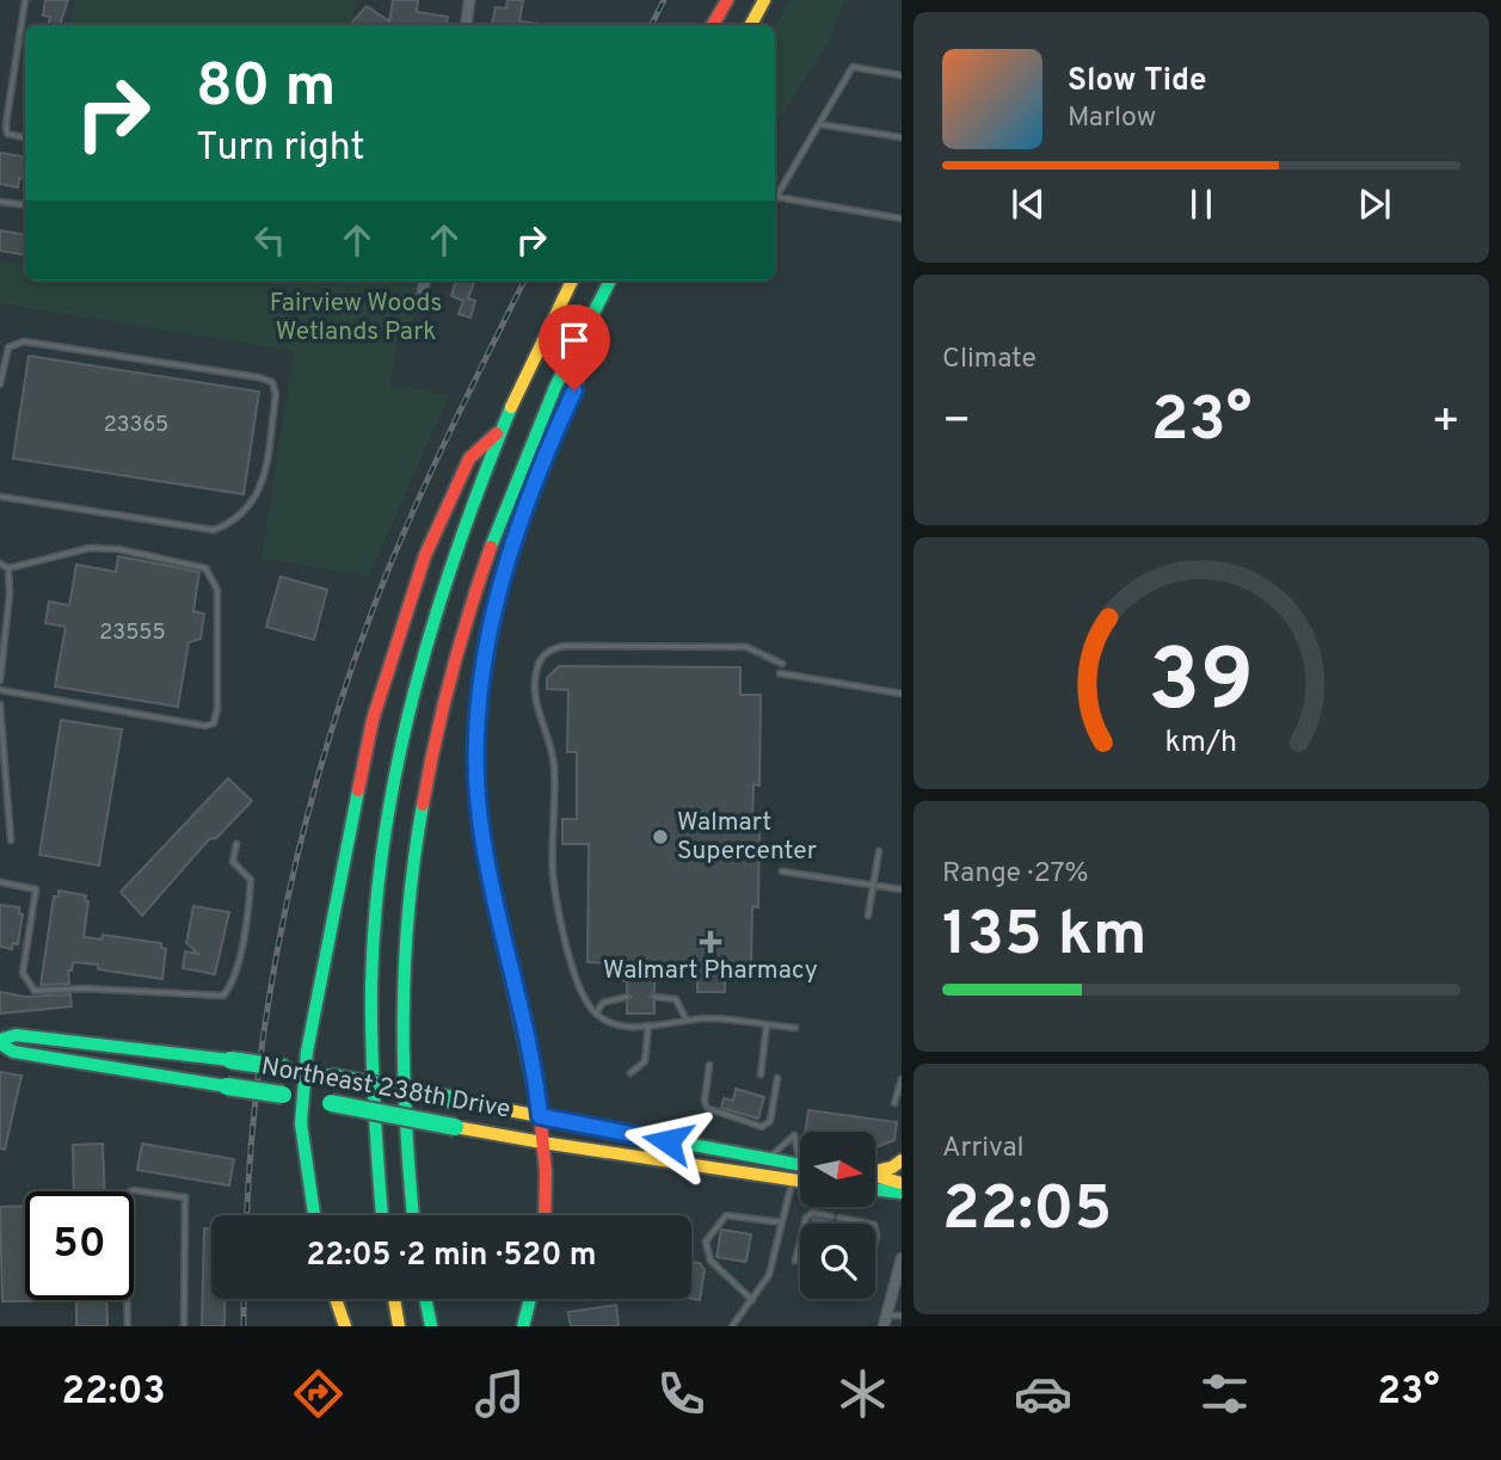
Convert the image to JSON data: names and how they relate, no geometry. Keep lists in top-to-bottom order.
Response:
{
  "streets": {
    "main road": ["Northeast 238th Drive"]
  },
  "parks": ["Fairview Woods Wetlands Park"],
  "places": {
    "other": ["Walmart Supercenter"],
    "health": ["Walmart Pharmacy"]
  },
  "house_numbers": ["23365", "23555"],
  "north": "right",
  "page": {
    "turn": ["80 m", "Turn right"],
    "song": ["Slow Tide", "Marlow"],
    "tile": [
      "Climate",
      ["Range · 27%", "135 km"],
      ["Arrival", "22:05"]
    ],
    "heat": ["−", "23°", "+"],
    "limit": "50",
    "trip": "22:05 · 2 min · 520 m",
    "tabs": ["22:03", "23°"],
    "gauge": ["39", "km/h"]
  }
}
